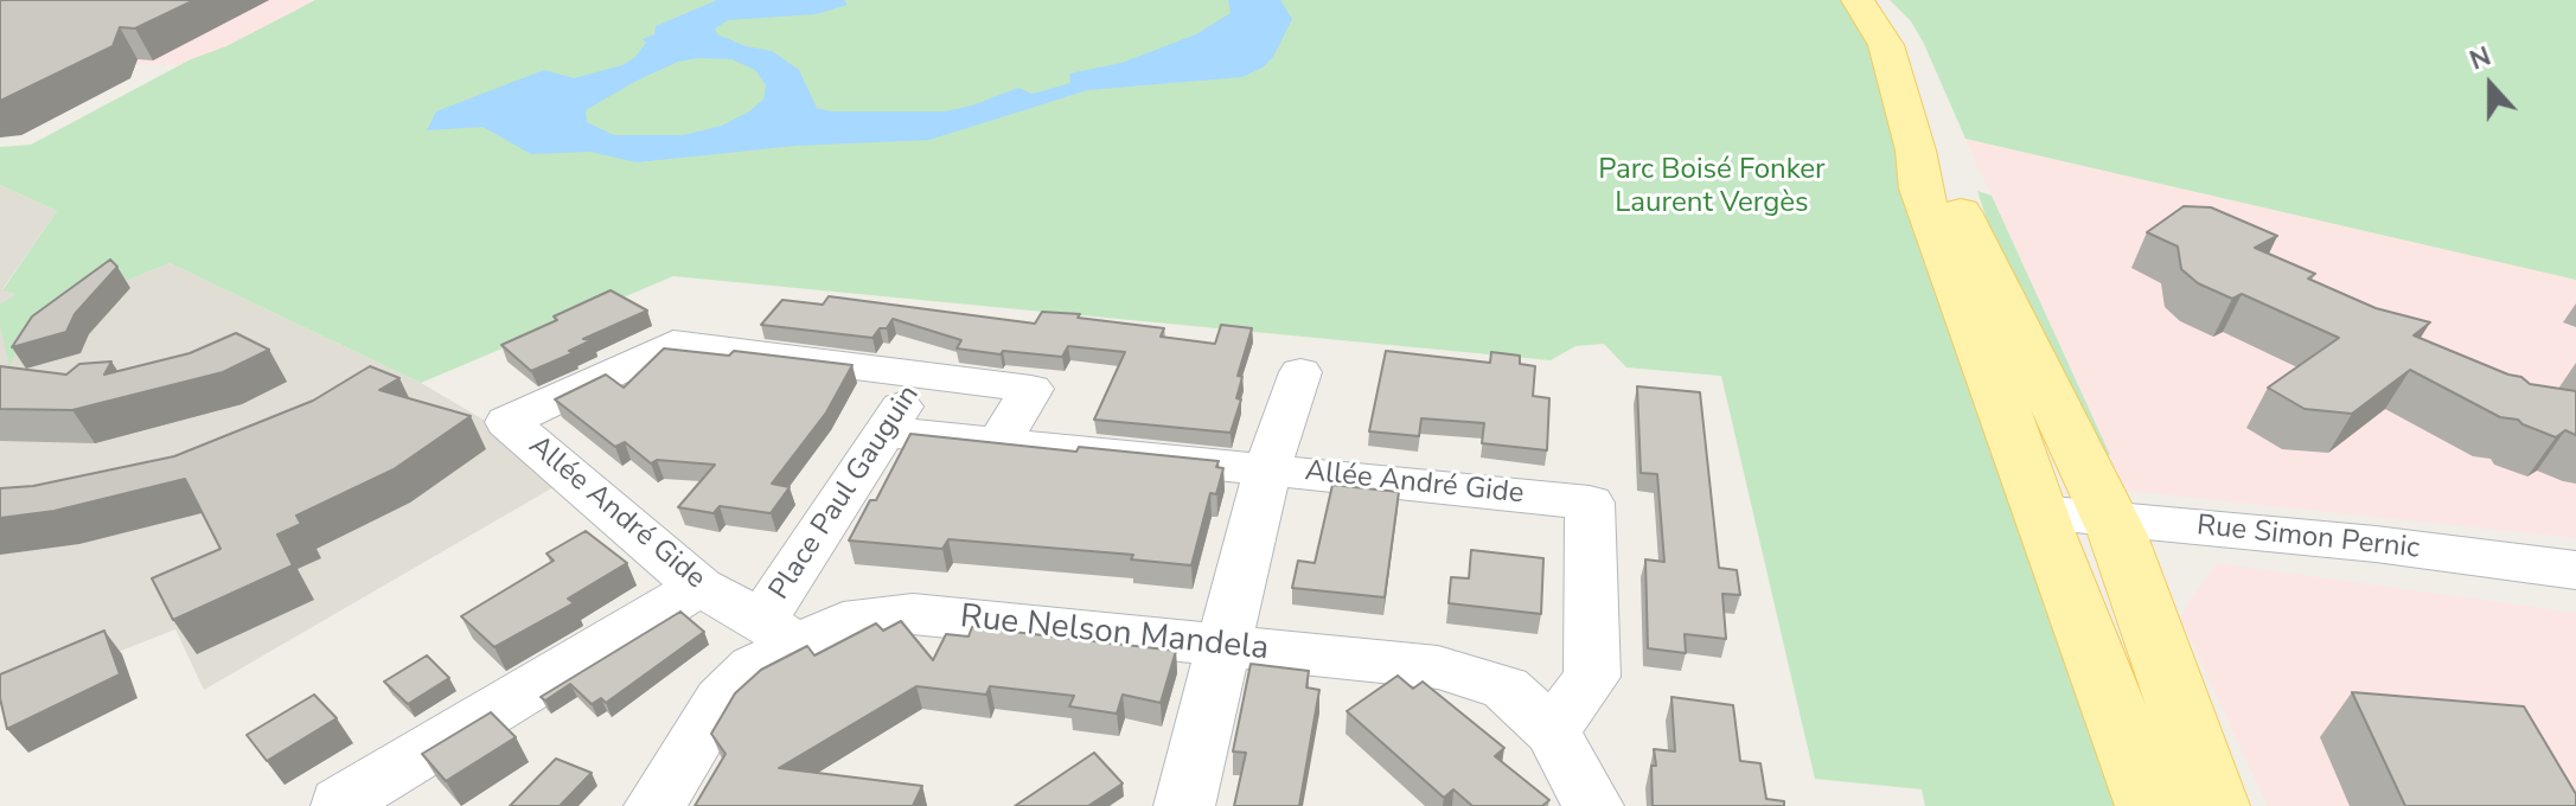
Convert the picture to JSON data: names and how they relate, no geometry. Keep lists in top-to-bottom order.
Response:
{
  "streets": {
    "street": [
      "Allée André Gide",
      "Place Paul Gauguin",
      "Rue Simon Pernic",
      "Rue Nelson Mandela"
    ]
  },
  "crossings": [
    ["Allée André Gide", "Place Paul Gauguin"],
    ["Allée André Gide", "Rue Nelson Mandela"],
    ["Place Paul Gauguin", "Rue Nelson Mandela"]
  ],
  "parks": ["Parc Boisé Fonker Laurent Vergès"],
  "north": "top"
}
